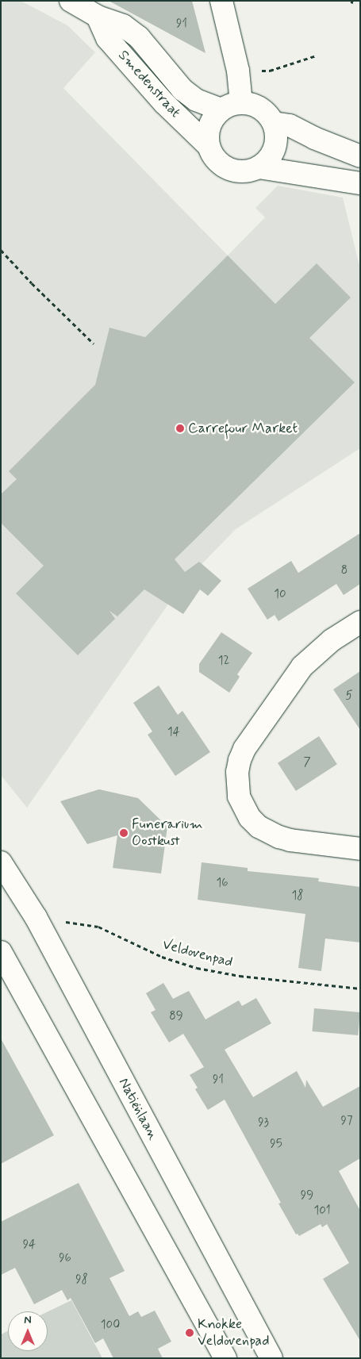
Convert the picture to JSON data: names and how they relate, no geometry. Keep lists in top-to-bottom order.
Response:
{
  "streets": {
    "street": ["Smedenstraat", "Natiënlaan"],
    "path": ["Veldovenpad"]
  },
  "crossings": [
    ["Veldovenpad", "Natiënlaan"]
  ],
  "places": ["Carrefour Market", "Funerarium Oostkust", "Knokke Veldovenpad"],
  "house_numbers": [
    "91",
    "8",
    "10",
    "12",
    "5",
    "14",
    "7",
    "16",
    "18",
    "89",
    "91",
    "97",
    "93",
    "95",
    "99",
    "101",
    "94",
    "96",
    "98",
    "100"
  ],
  "north": "top"
}
